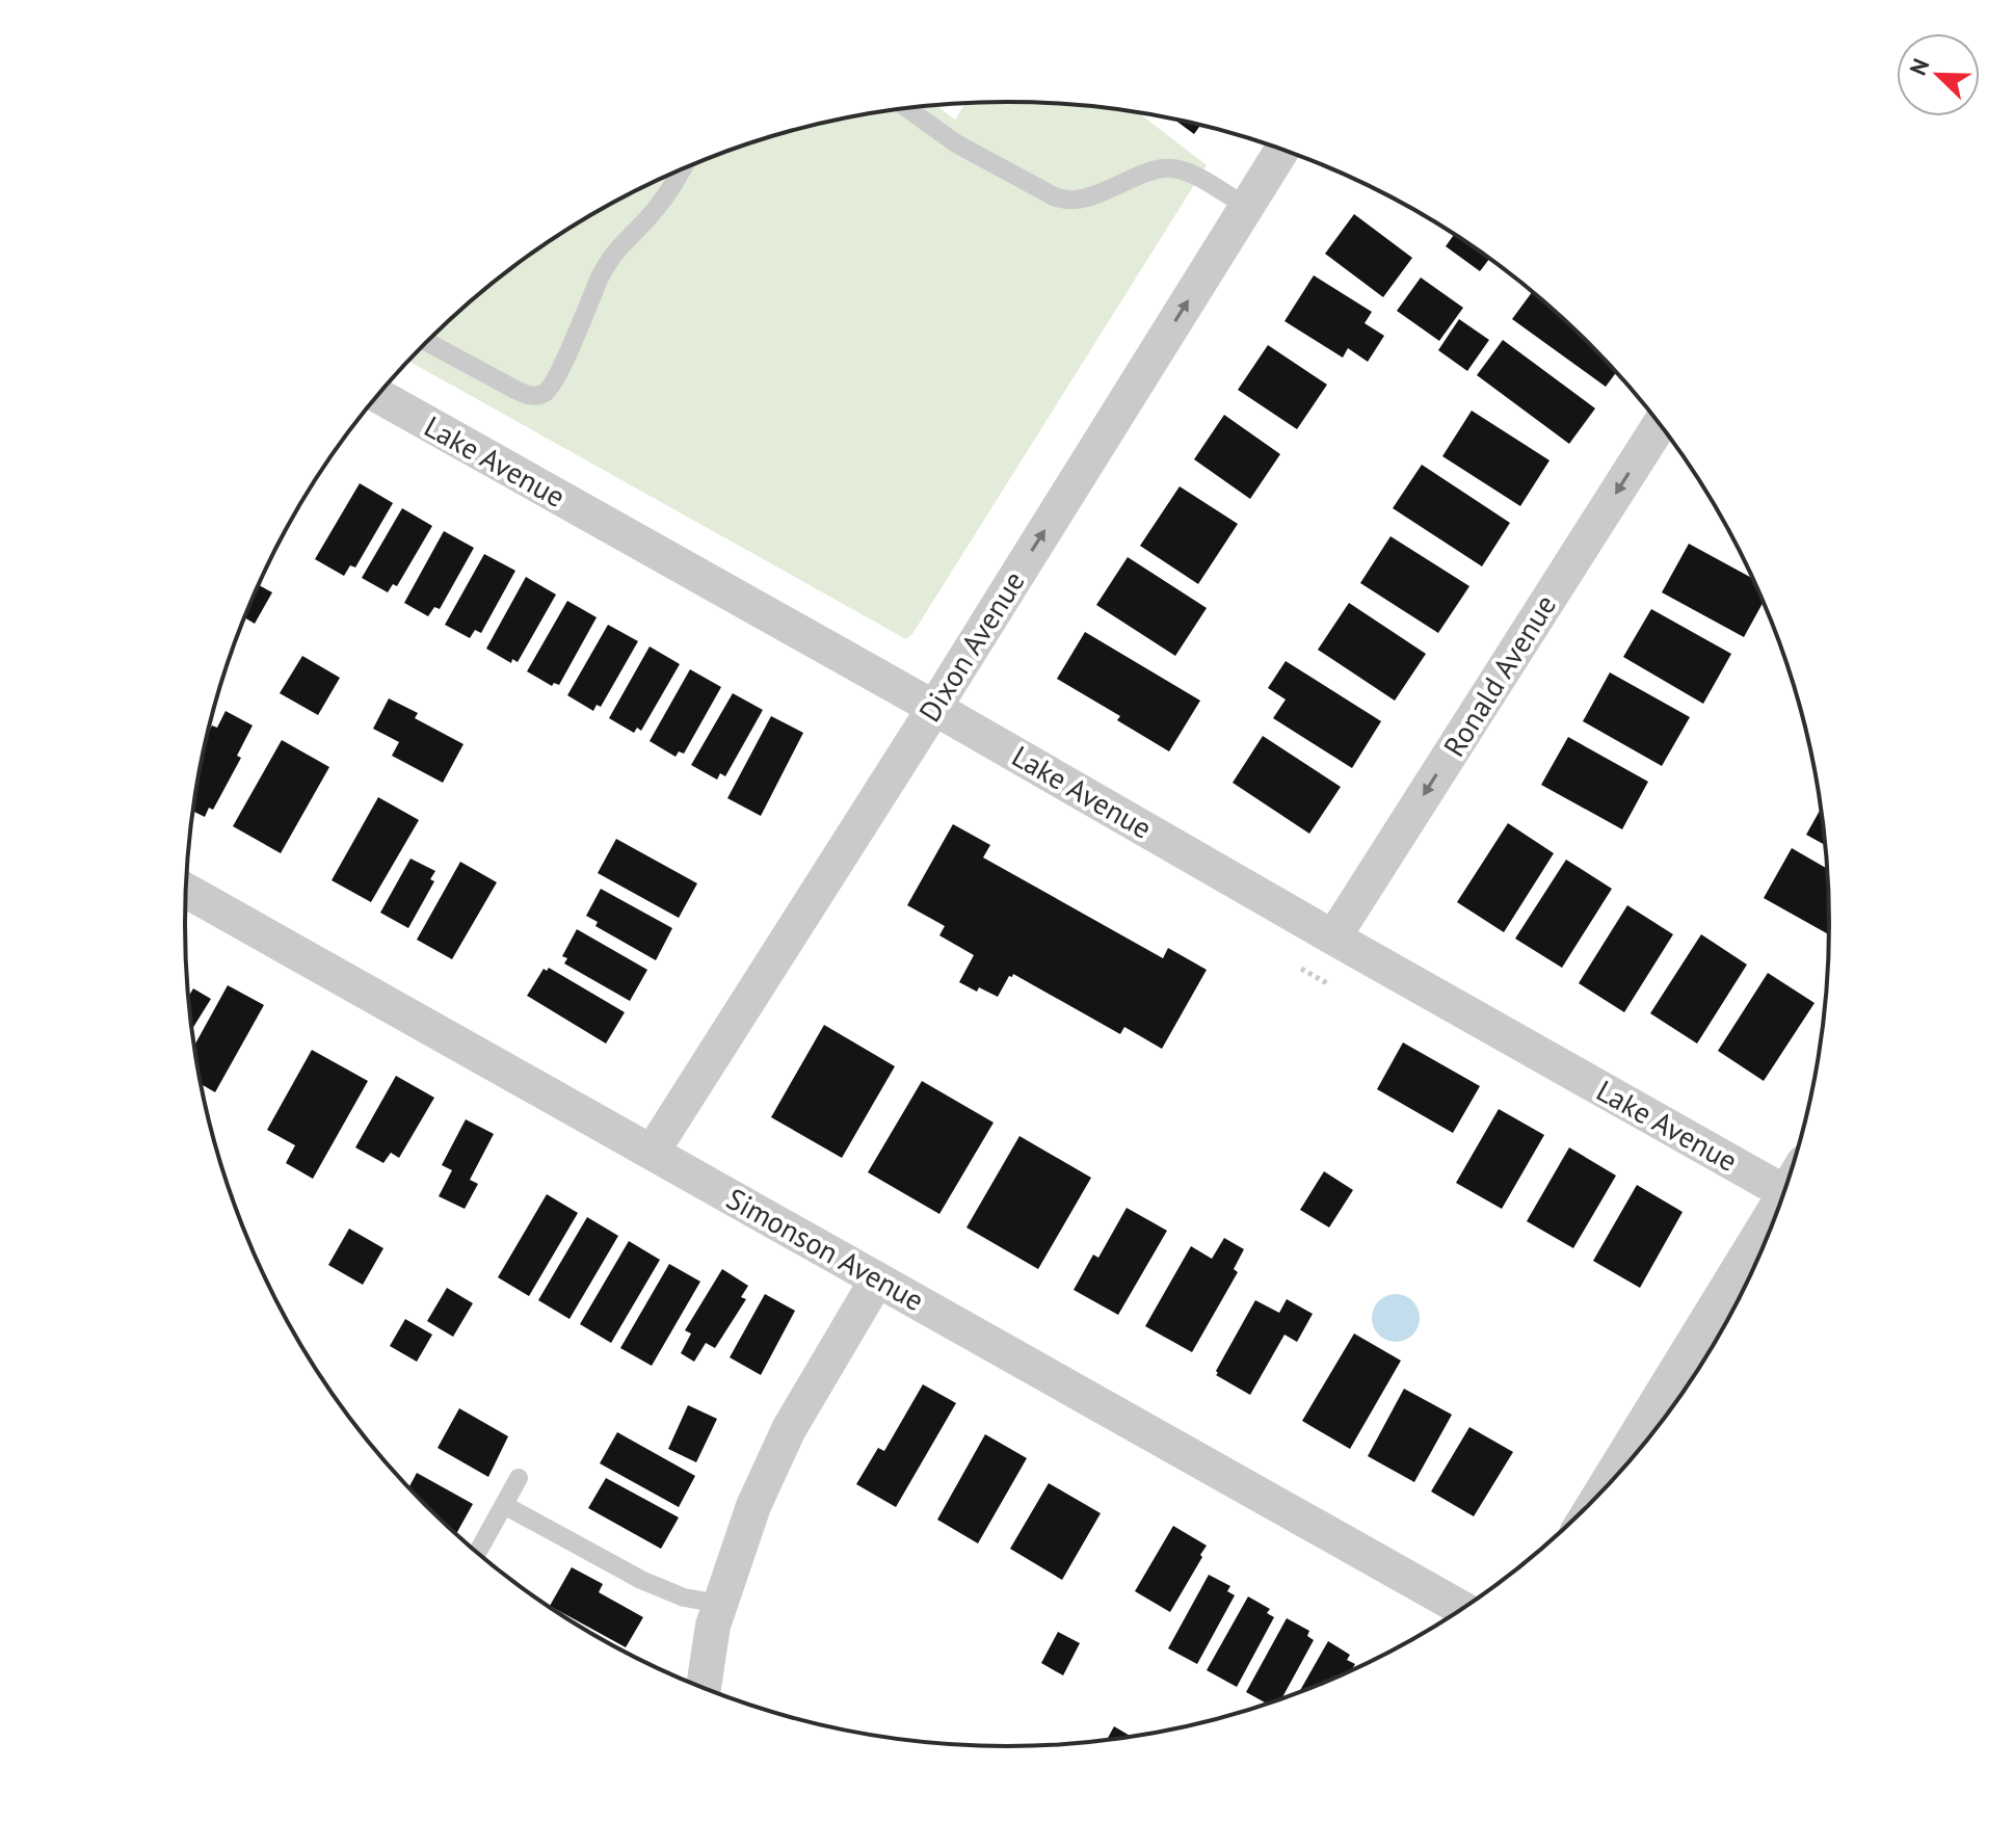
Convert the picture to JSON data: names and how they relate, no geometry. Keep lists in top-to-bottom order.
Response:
{
  "streets": {
    "street": [
      "Lake Avenue",
      "Dixon Avenue",
      "Ronald Avenue",
      "Simonson Avenue"
    ]
  },
  "crossings": [
    ["Lake Avenue", "Dixon Avenue"],
    ["Lake Avenue", "Ronald Avenue"],
    ["Dixon Avenue", "Simonson Avenue"]
  ],
  "one_way": ["Dixon Avenue", "Ronald Avenue"],
  "north": "top left"
}
